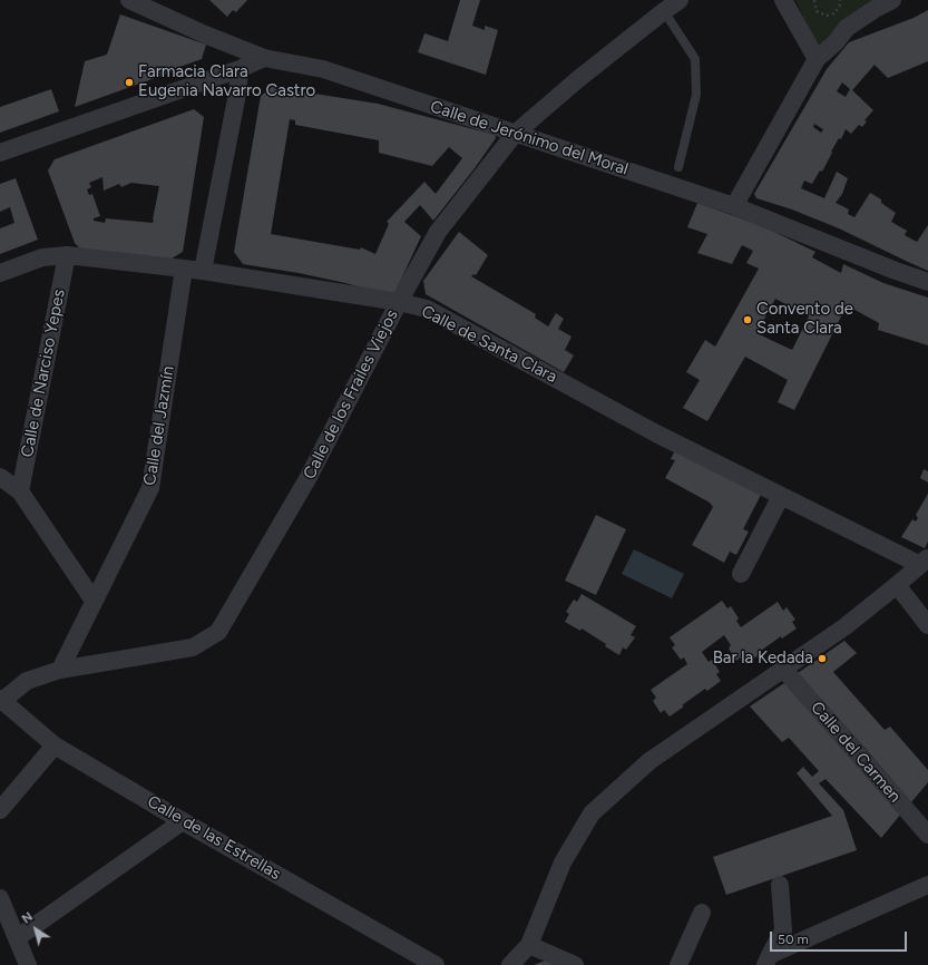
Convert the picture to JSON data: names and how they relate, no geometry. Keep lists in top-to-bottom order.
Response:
{
  "streets": {
    "street": [
      "Calle de Jerónimo del Moral",
      "Calle de Santa Clara",
      "Calle de Narciso Yepes",
      "Calle de los Frailes Viejos",
      "Calle del Jazmín",
      "Calle del Carmen",
      "Calle de las Estrellas"
    ]
  },
  "crossings": [
    ["Calle de Jerónimo del Moral", "Calle de los Frailes Viejos"],
    ["Calle de Santa Clara", "Calle de Narciso Yepes"],
    ["Calle de Santa Clara", "Calle de los Frailes Viejos"],
    ["Calle de Santa Clara", "Calle del Jazmín"],
    ["Calle de los Frailes Viejos", "Calle del Jazmín"],
    ["Calle de los Frailes Viejos", "Calle de las Estrellas"]
  ],
  "places": ["Farmacia Clara Eugenia Navarro Castro", "Convento de Santa Clara", "Bar la Kedada"],
  "scale_bar": "50 m",
  "north": "top left"
}
